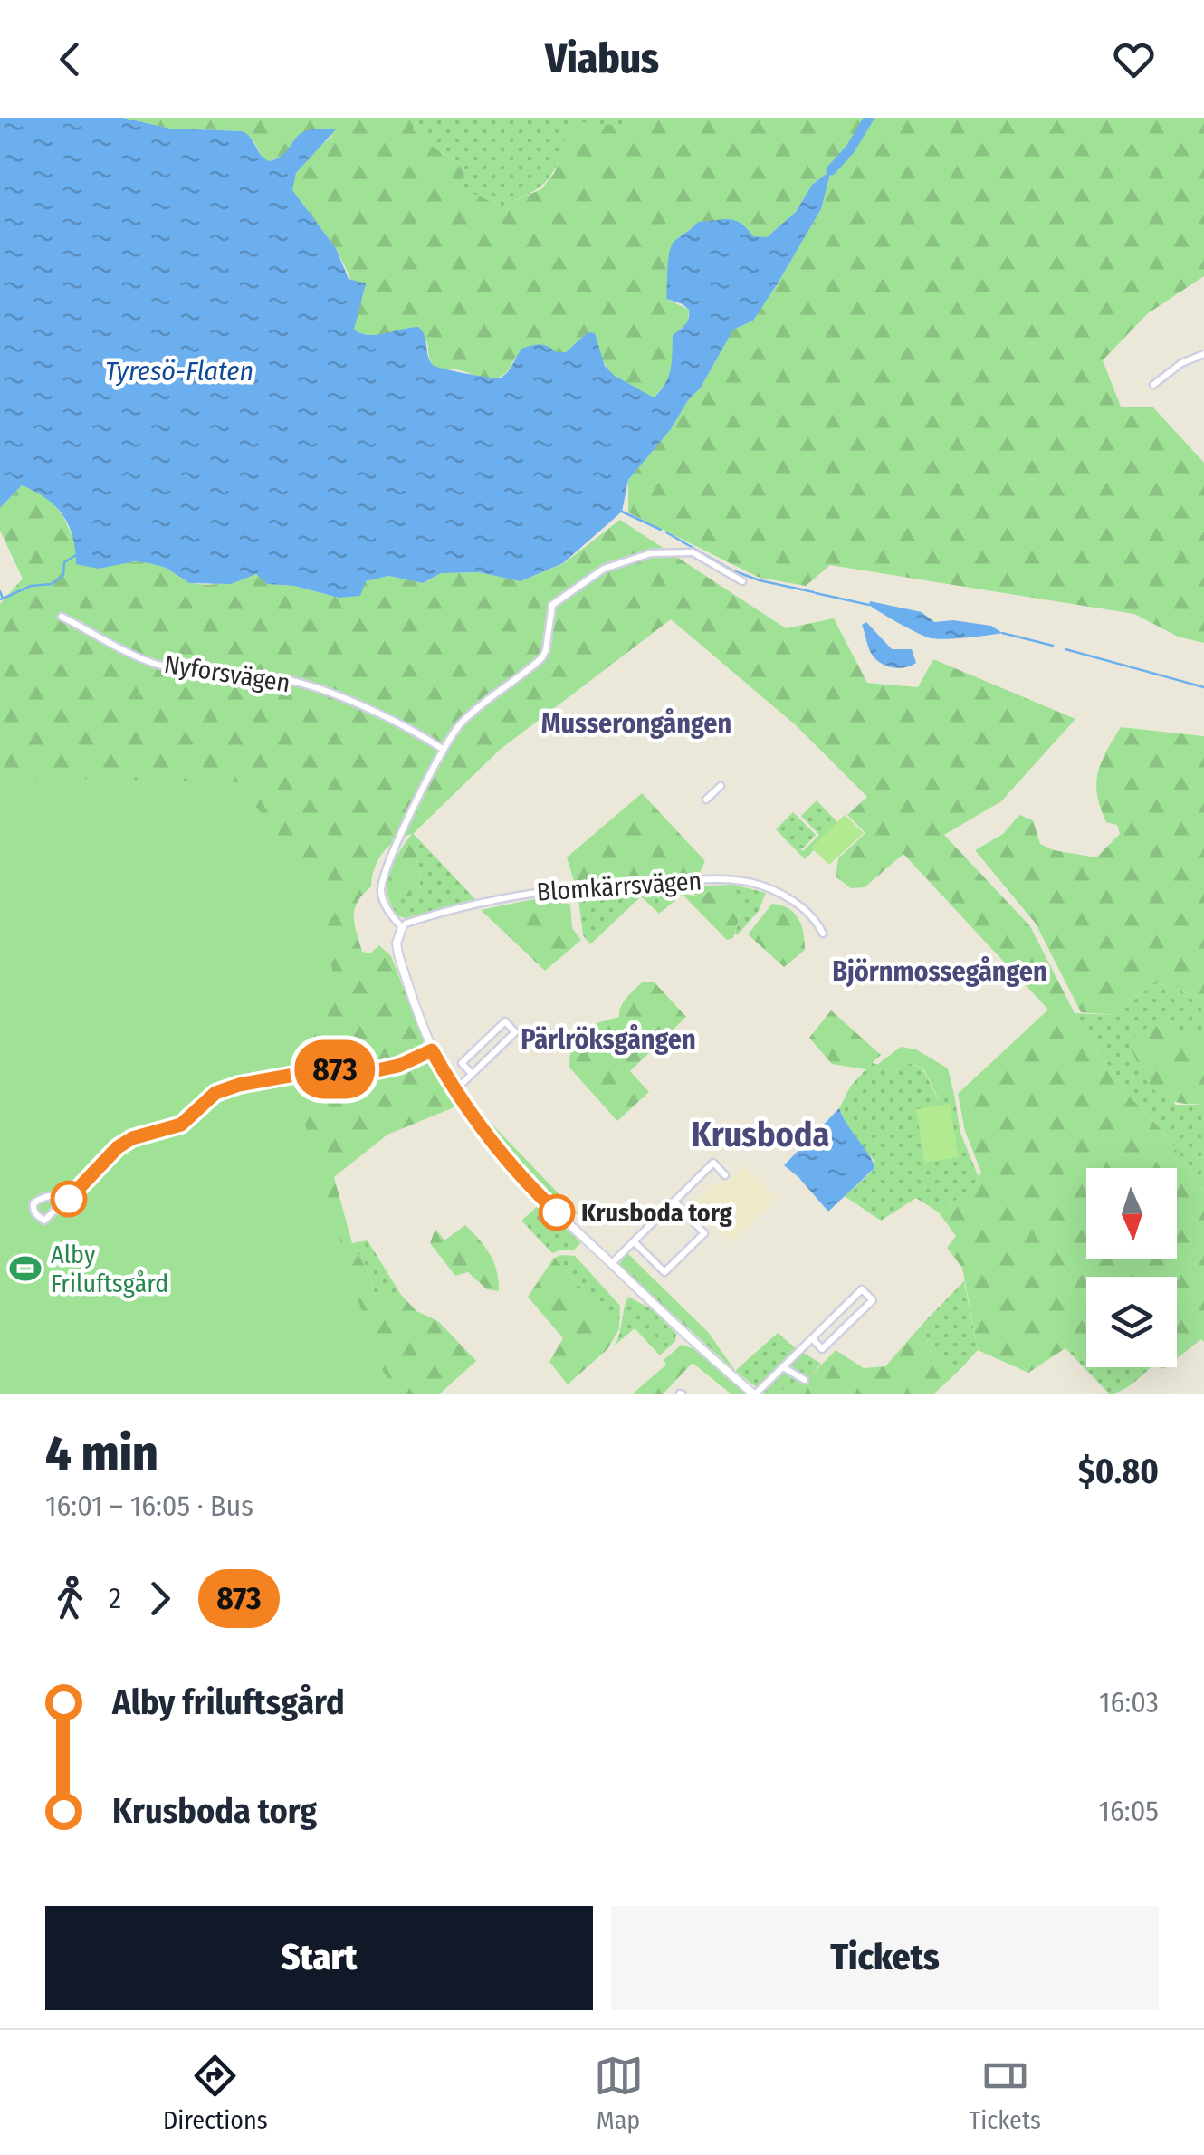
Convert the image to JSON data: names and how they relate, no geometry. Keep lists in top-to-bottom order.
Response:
{
  "streets": {
    "street": ["Nyforsvägen", "Blomkärrsvägen"]
  },
  "districts": [
    "Musserongången",
    "Björnmossegången",
    "Pärlröksgången",
    "Krusboda"
  ],
  "water": ["Tyresö-Flaten"],
  "places": {
    "other": ["Krusboda torg"],
    "sports": ["Alby Friluftsgård"]
  },
  "lines": ["bus line 873"],
  "north": "bottom",
  "page": {
    "header": "Viabus",
    "on_map": "873",
    "heading": ["4 min", "16:01 – 16:05 · Bus", "$0.80"],
    "legs": ["2", "873"],
    "list": [
      {
        "name": "Alby friluftsgård",
        "value": "16:03"
      },
      {
        "name": "Krusboda torg",
        "value": "16:05"
      }
    ],
    "buttons": ["Start", "Tickets"],
    "tabs": ["Directions", "Map", "Tickets"]
  }
}
